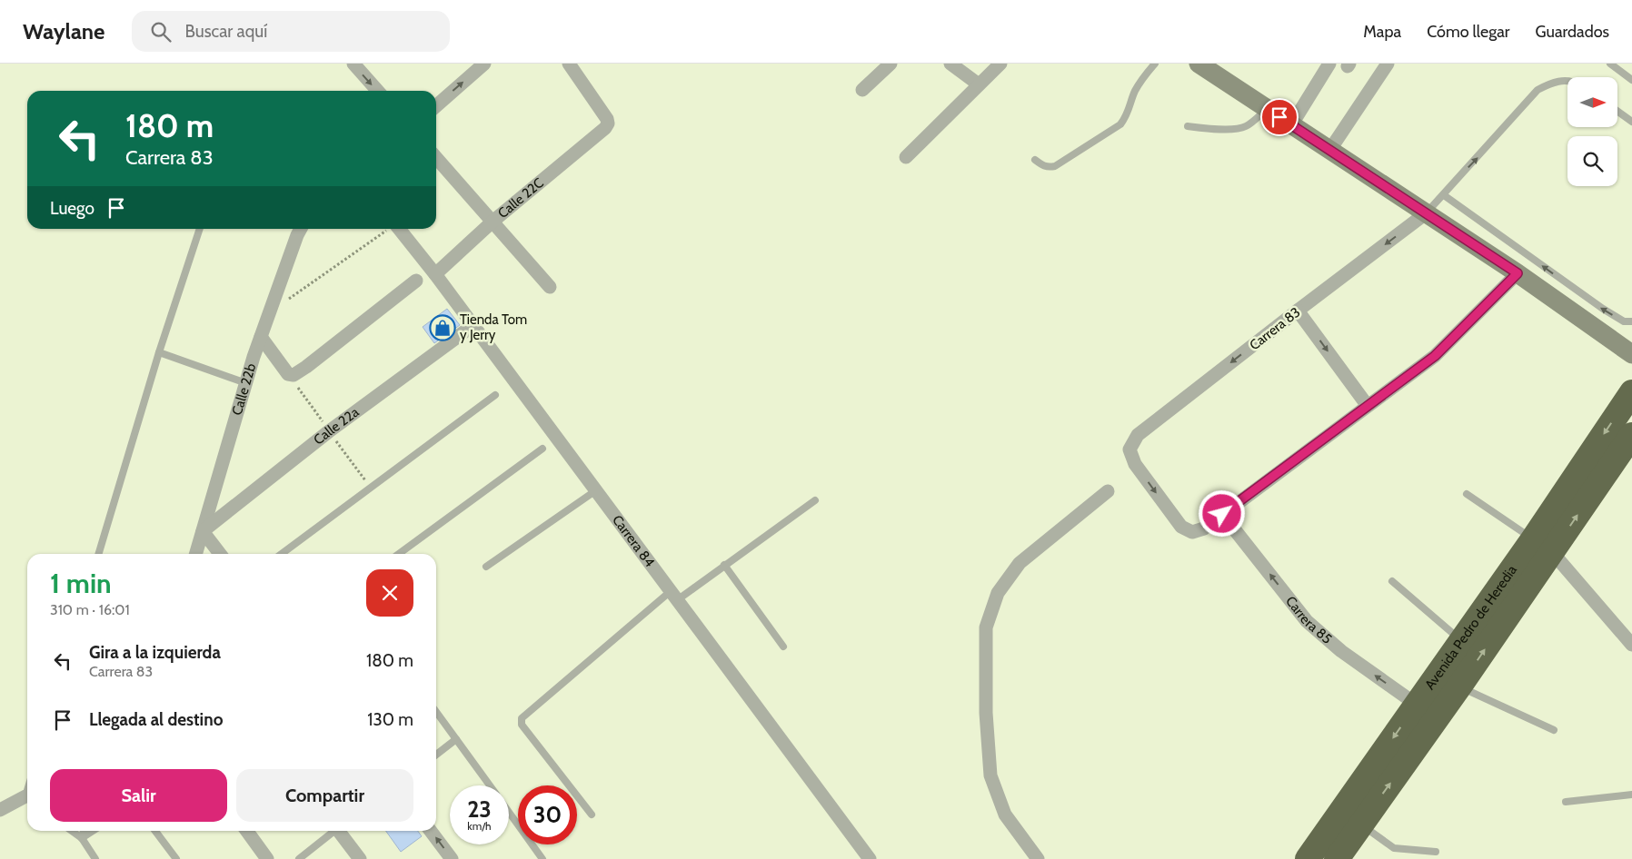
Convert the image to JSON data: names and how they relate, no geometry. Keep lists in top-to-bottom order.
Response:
{
  "streets": {
    "highway": ["Avenida Pedro de Heredia"],
    "street": [
      "Calle 22C",
      "Carrera 83",
      "Calle 22b",
      "Calle 22a",
      "Carrera 84",
      "Carrera 85"
    ]
  },
  "crossings": [
    ["Calle 22C", "Carrera 84"],
    ["Carrera 83", "Carrera 85"],
    ["Calle 22b", "Calle 22a"],
    ["Calle 22a", "Carrera 84"],
    ["Carrera 85", "Avenida Pedro de Heredia"]
  ],
  "one_way": ["Carrera 85"],
  "places": {
    "shop": ["Tienda Tom y Jerry"]
  },
  "north": "right",
  "page": {
    "header": "Waylane",
    "search": "Buscar aquí",
    "nav": ["Mapa", "Cómo llegar", "Guardados"],
    "turn": ["180 m", "Carrera 83"],
    "then": "Luego",
    "heading": ["1 min", "310 m · 16:01"],
    "list": [
      {
        "name": "Gira a la izquierda",
        "note": "Carrera 83",
        "value": "180 m"
      },
      {
        "name": "Llegada al destino",
        "value": "130 m"
      }
    ],
    "buttons": ["Salir", "Compartir"],
    "speed": "23 km/h",
    "limit": "30"
  }
}
